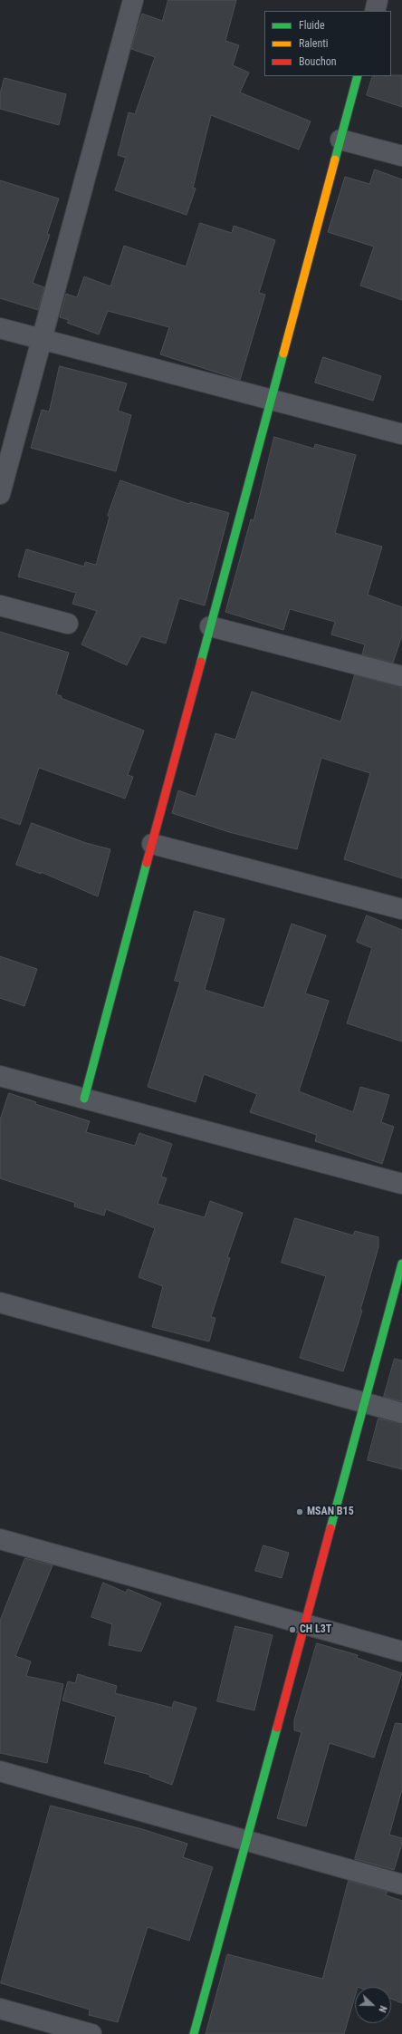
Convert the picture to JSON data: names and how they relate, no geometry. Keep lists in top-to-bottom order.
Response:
{
  "places": ["MSAN B15", "CH L3T"],
  "legend": ["Fluide", "Ralenti", "Bouchon"],
  "north": "right"
}
